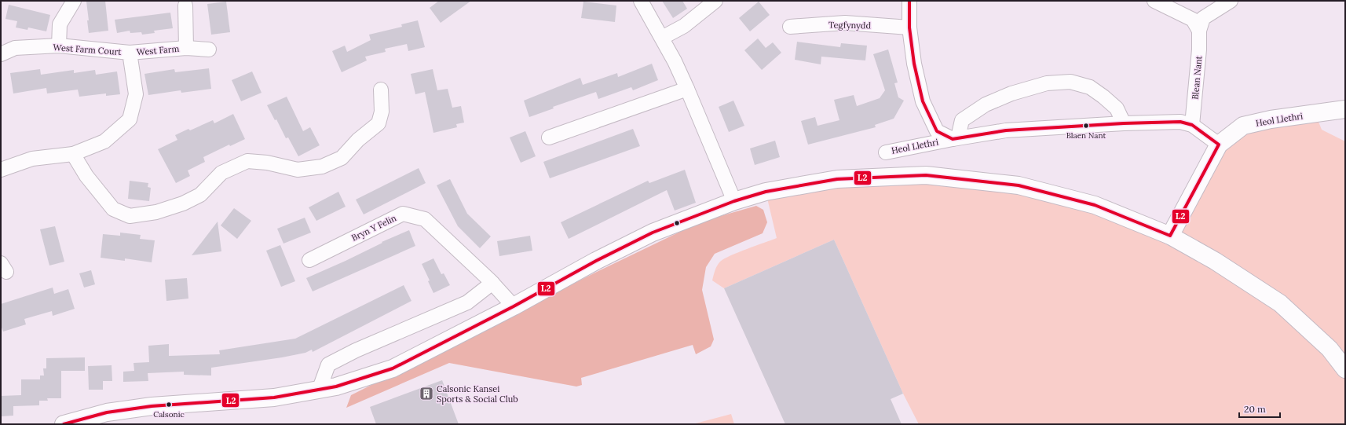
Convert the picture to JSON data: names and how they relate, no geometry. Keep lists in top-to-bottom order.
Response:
{
  "streets": {
    "main road": ["Heol Llethri"],
    "street": [
      "Tegfynydd",
      "West Farm Court",
      "West Farm",
      "Blean Nant",
      "Bryn Y Felin"
    ]
  },
  "crossings": [
    ["West Farm Court", "West Farm"],
    ["Blean Nant", "Heol Llethri"]
  ],
  "places": {
    "other": ["Blaen Nant", "Calsonic"],
    "building": ["Calsonic Kansei Sports & Social Club"]
  },
  "lines": ["transit line L2"],
  "scale_bar": "20 m"
}
